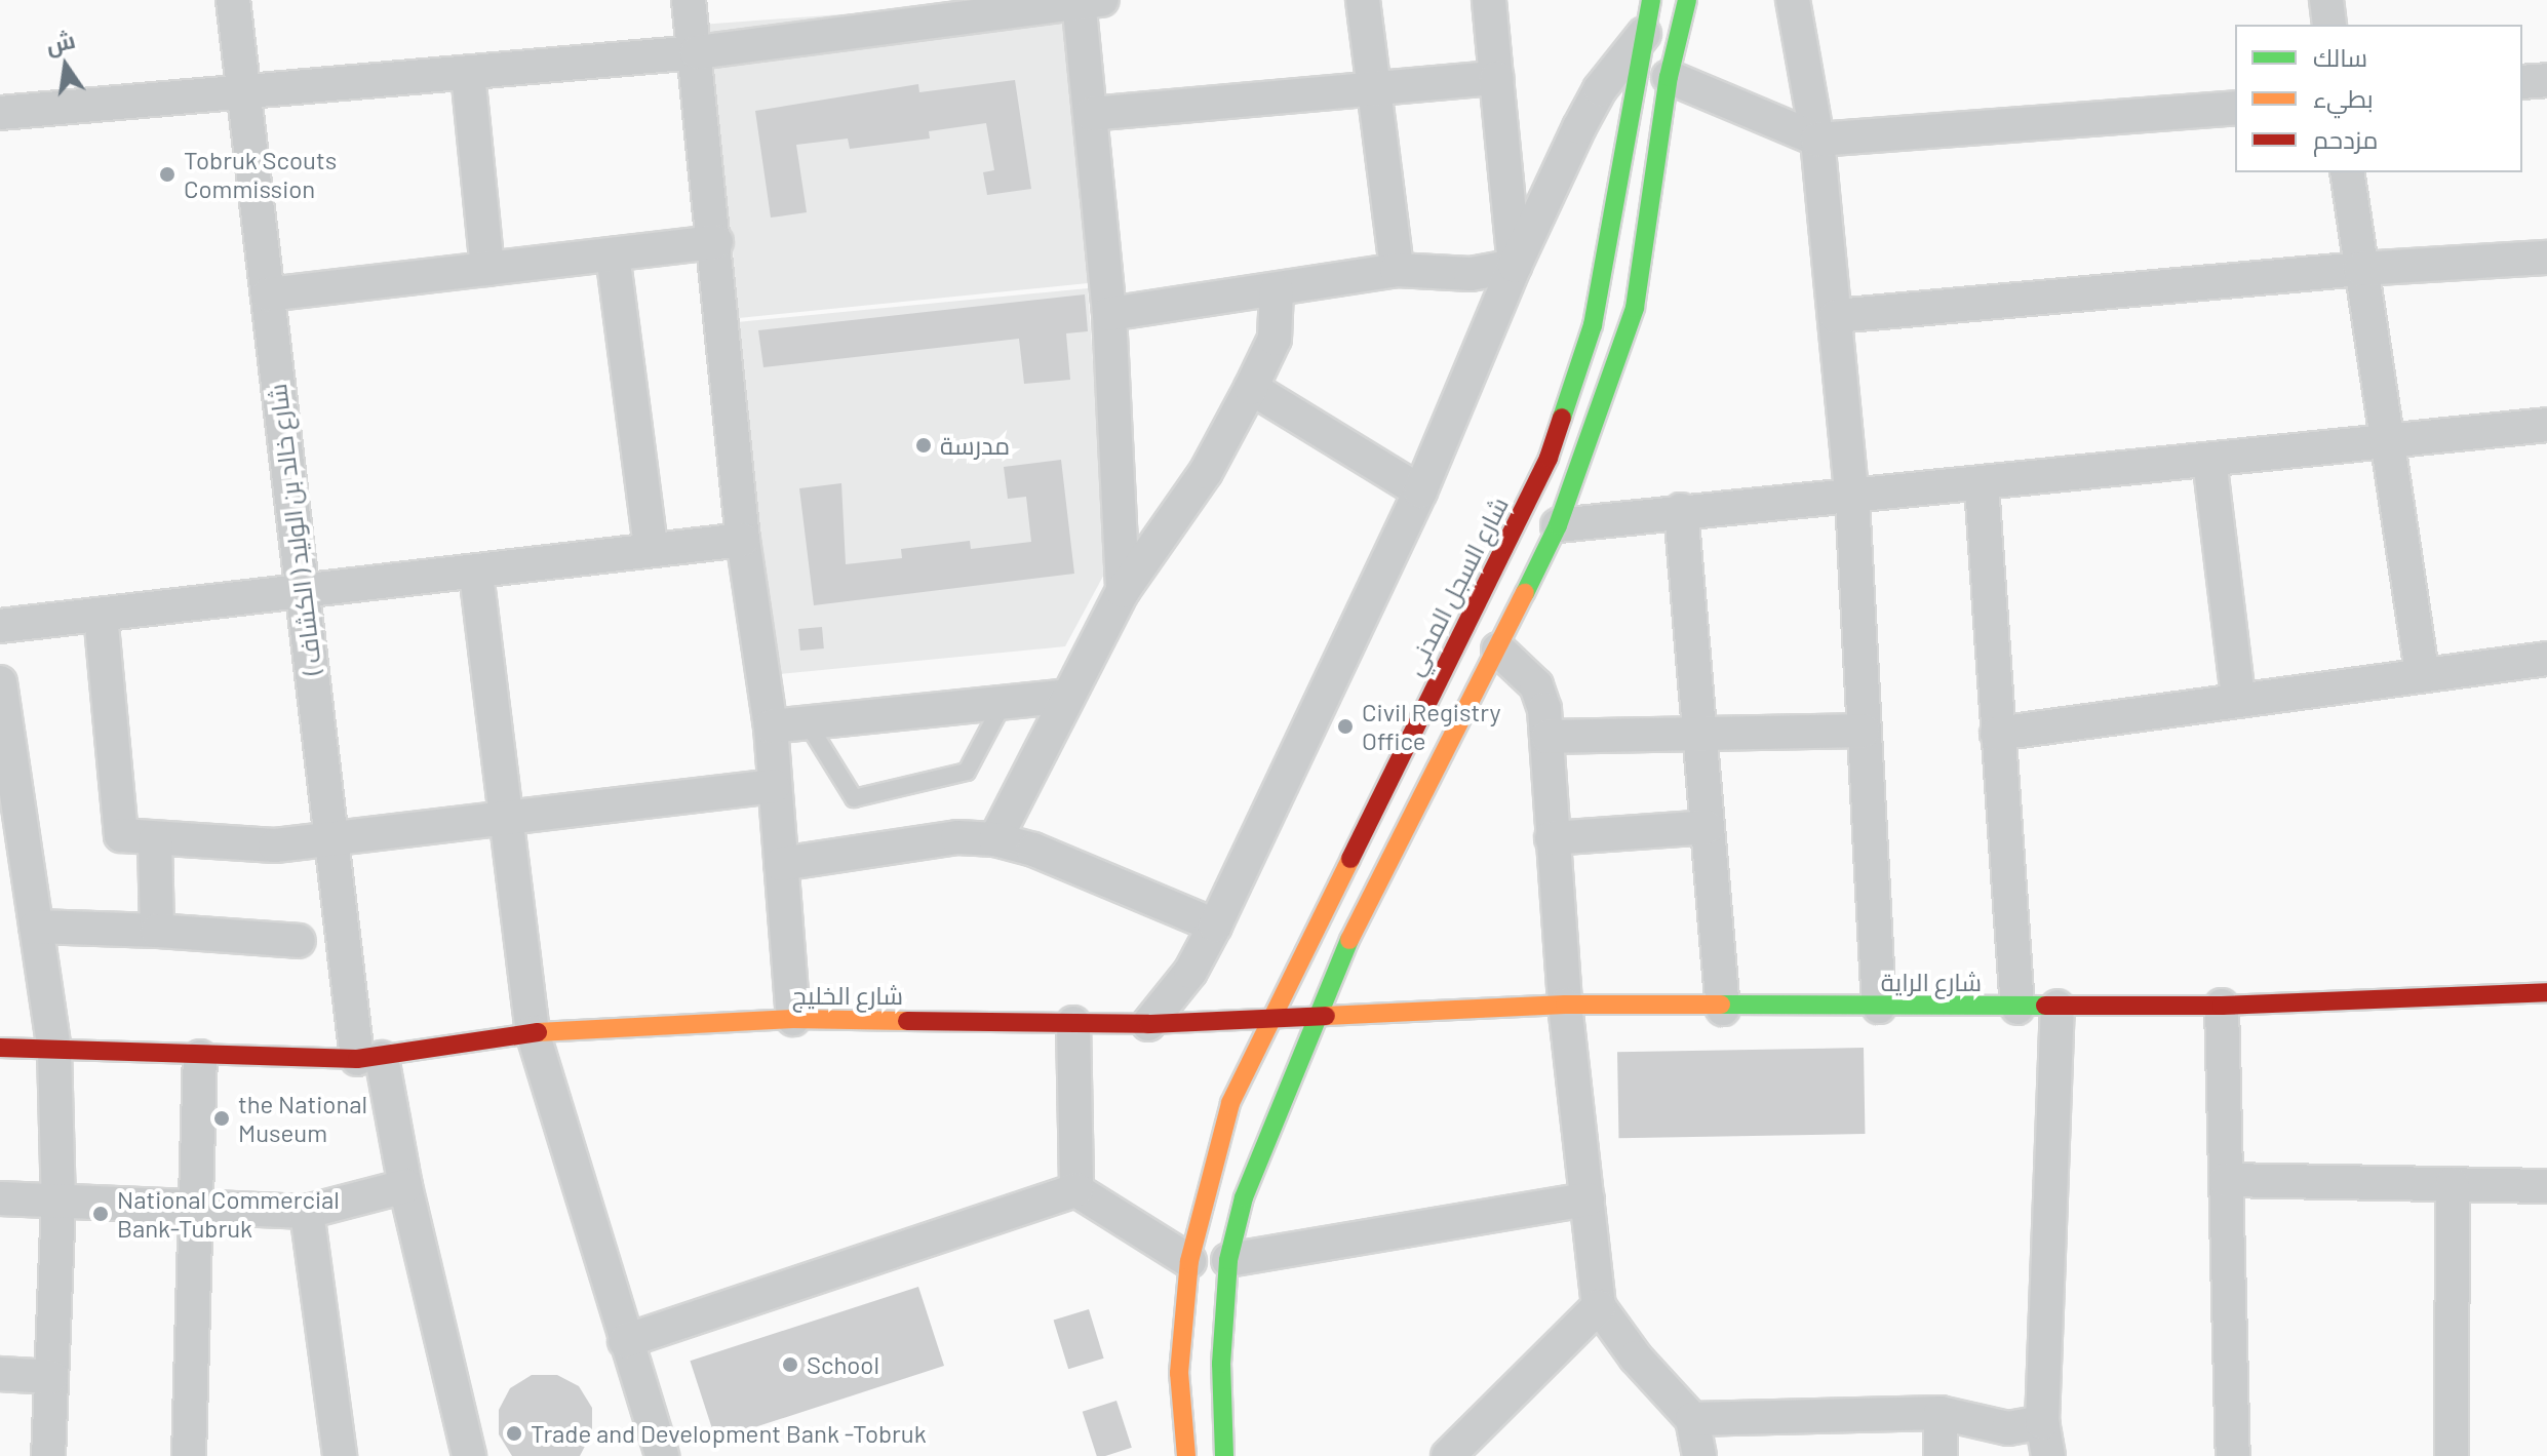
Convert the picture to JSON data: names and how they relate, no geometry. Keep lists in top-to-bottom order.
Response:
{
  "streets": {
    "street": [
      "شارع خالد بن الوليد ( الكشاف )",
      "شارع السجل المدني",
      "شارع الراية",
      "شارع الخليج"
    ]
  },
  "crossings": [
    ["شارع خالد بن الوليد ( الكشاف )", "شارع الخليج"],
    ["شارع السجل المدني", "شارع الخليج"],
    ["شارع الراية", "شارع الخليج"]
  ],
  "places": [
    "Tobruk Scouts Commission",
    "مدرسة",
    "Civil Registry Office",
    "the National Museum",
    "National Commercial Bank-Tubruk",
    "School",
    "Trade and Development Bank -Tobruk"
  ],
  "legend": ["سالك", "بطيء", "مزدحم"],
  "north": "top"
}
